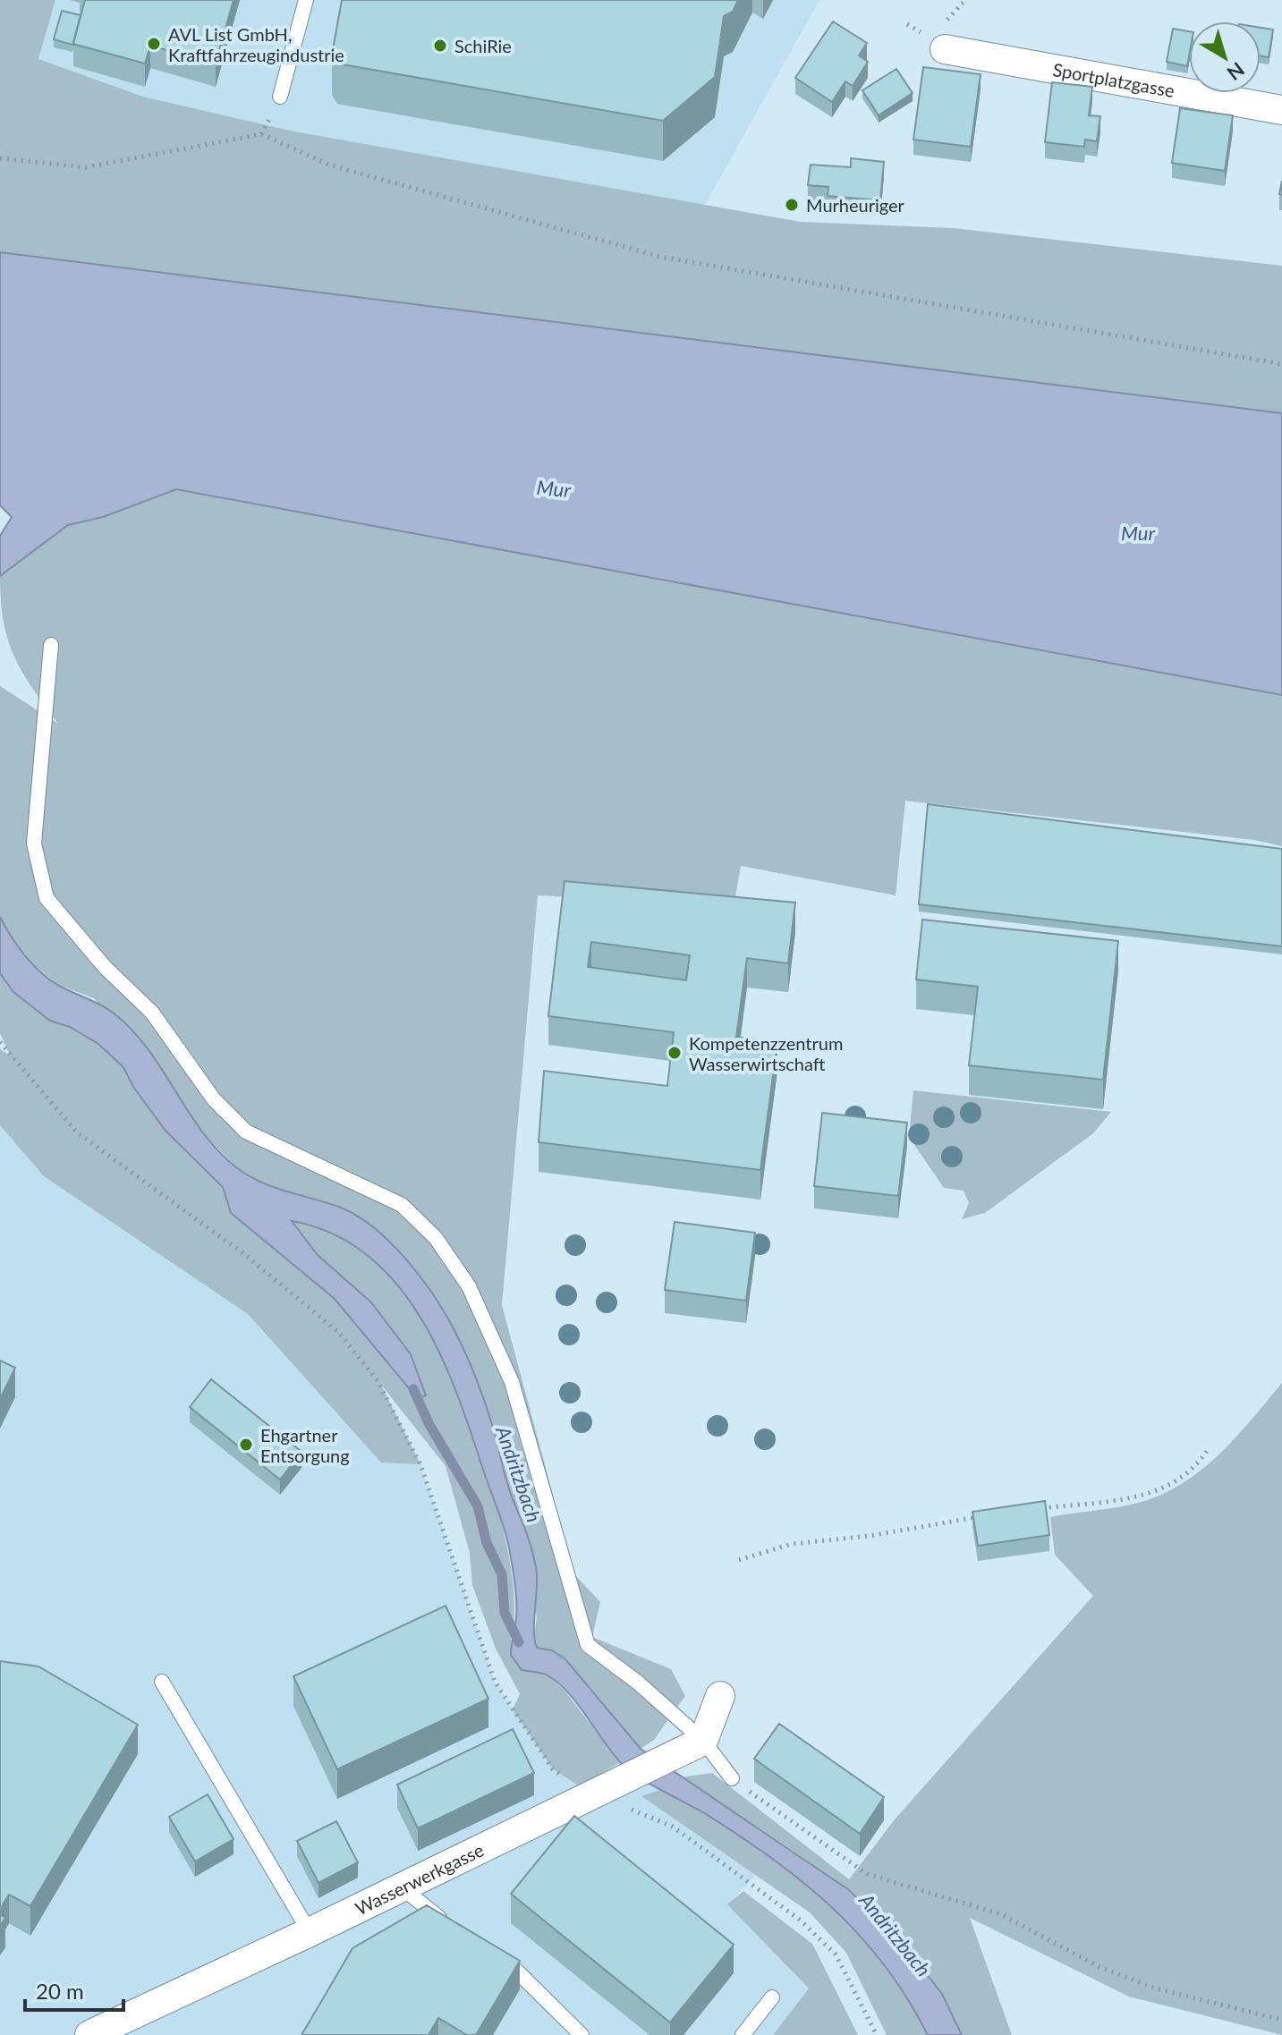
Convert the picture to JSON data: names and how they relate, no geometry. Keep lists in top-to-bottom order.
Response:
{
  "streets": {
    "street": ["Sportplatzgasse", "Wasserwerkgasse"]
  },
  "water": ["Mur", "Andritzbach"],
  "places": [
    "AVL List GmbH, Kraftfahrzeugindustrie",
    "SchiRie",
    "Murheuriger",
    "Kompetenzzentrum Wasserwirtschaft",
    "Ehgartner Entsorgung"
  ],
  "scale_bar": "20 m",
  "north": "bottom right"
}
